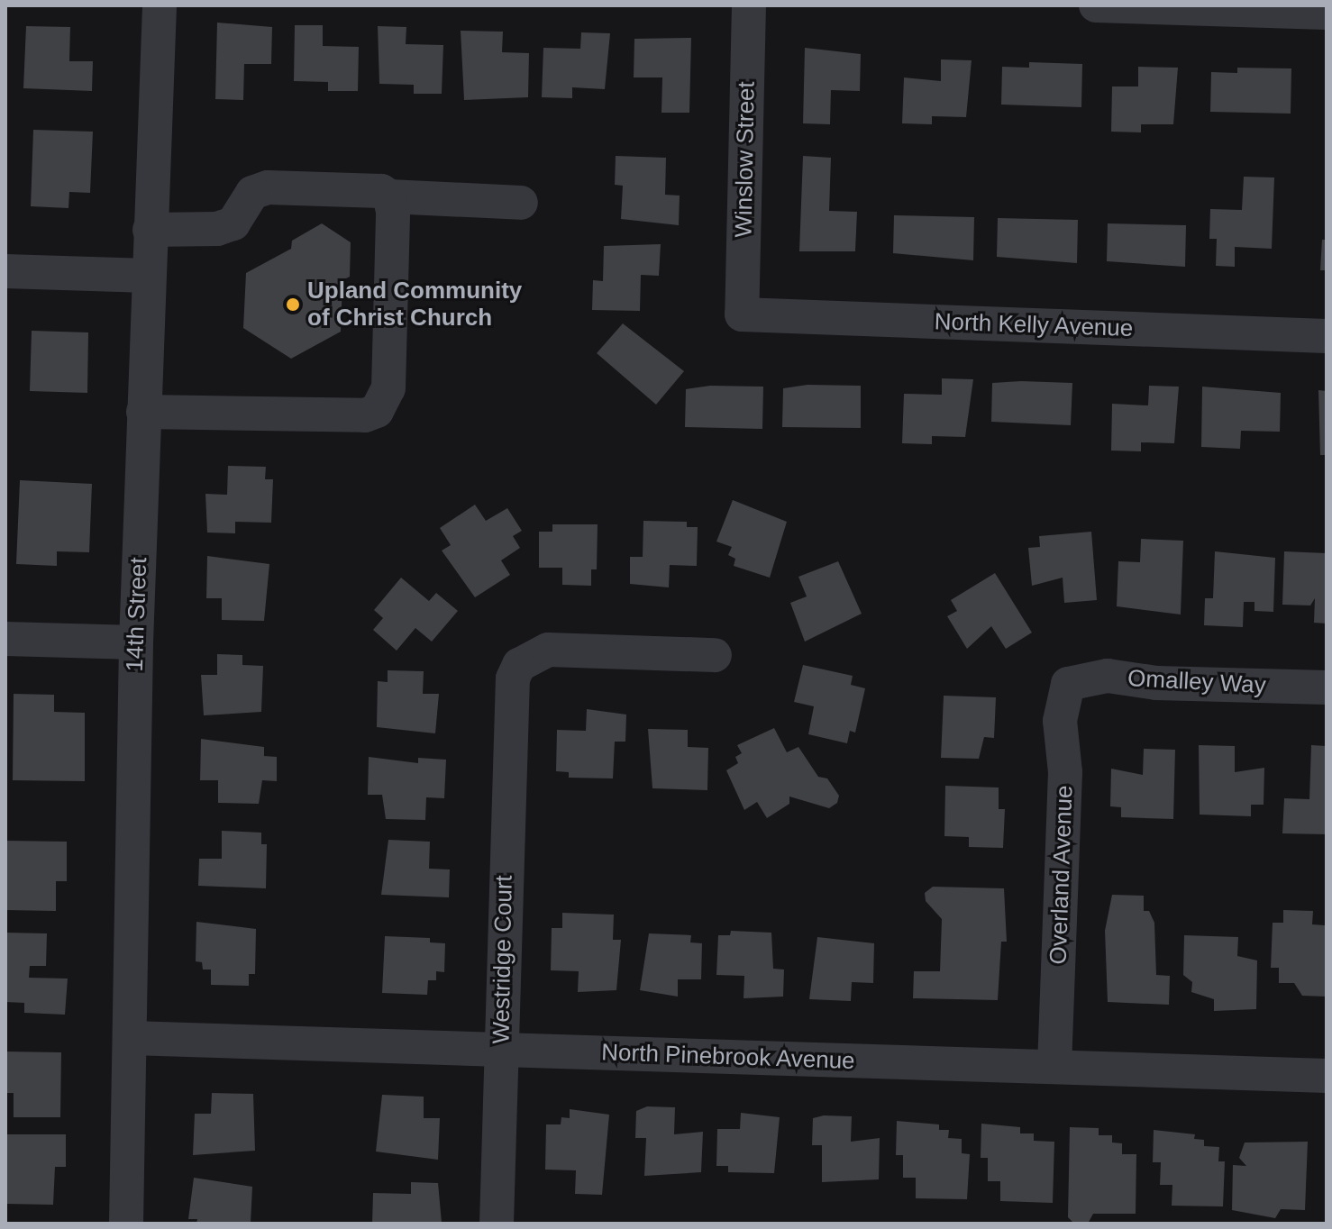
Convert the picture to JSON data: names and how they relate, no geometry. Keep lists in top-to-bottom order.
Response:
{
  "streets": {
    "street": [
      "Winslow Street",
      "North Kelly Avenue",
      "14th Street",
      "Omalley Way",
      "Overland Avenue",
      "Westridge Court",
      "North Pinebrook Avenue"
    ]
  },
  "crossings": [
    ["Winslow Street", "North Kelly Avenue"],
    ["14th Street", "North Pinebrook Avenue"],
    ["Omalley Way", "Overland Avenue"],
    ["Overland Avenue", "North Pinebrook Avenue"],
    ["Westridge Court", "North Pinebrook Avenue"]
  ],
  "places": ["Upland Community of Christ Church"]
}
